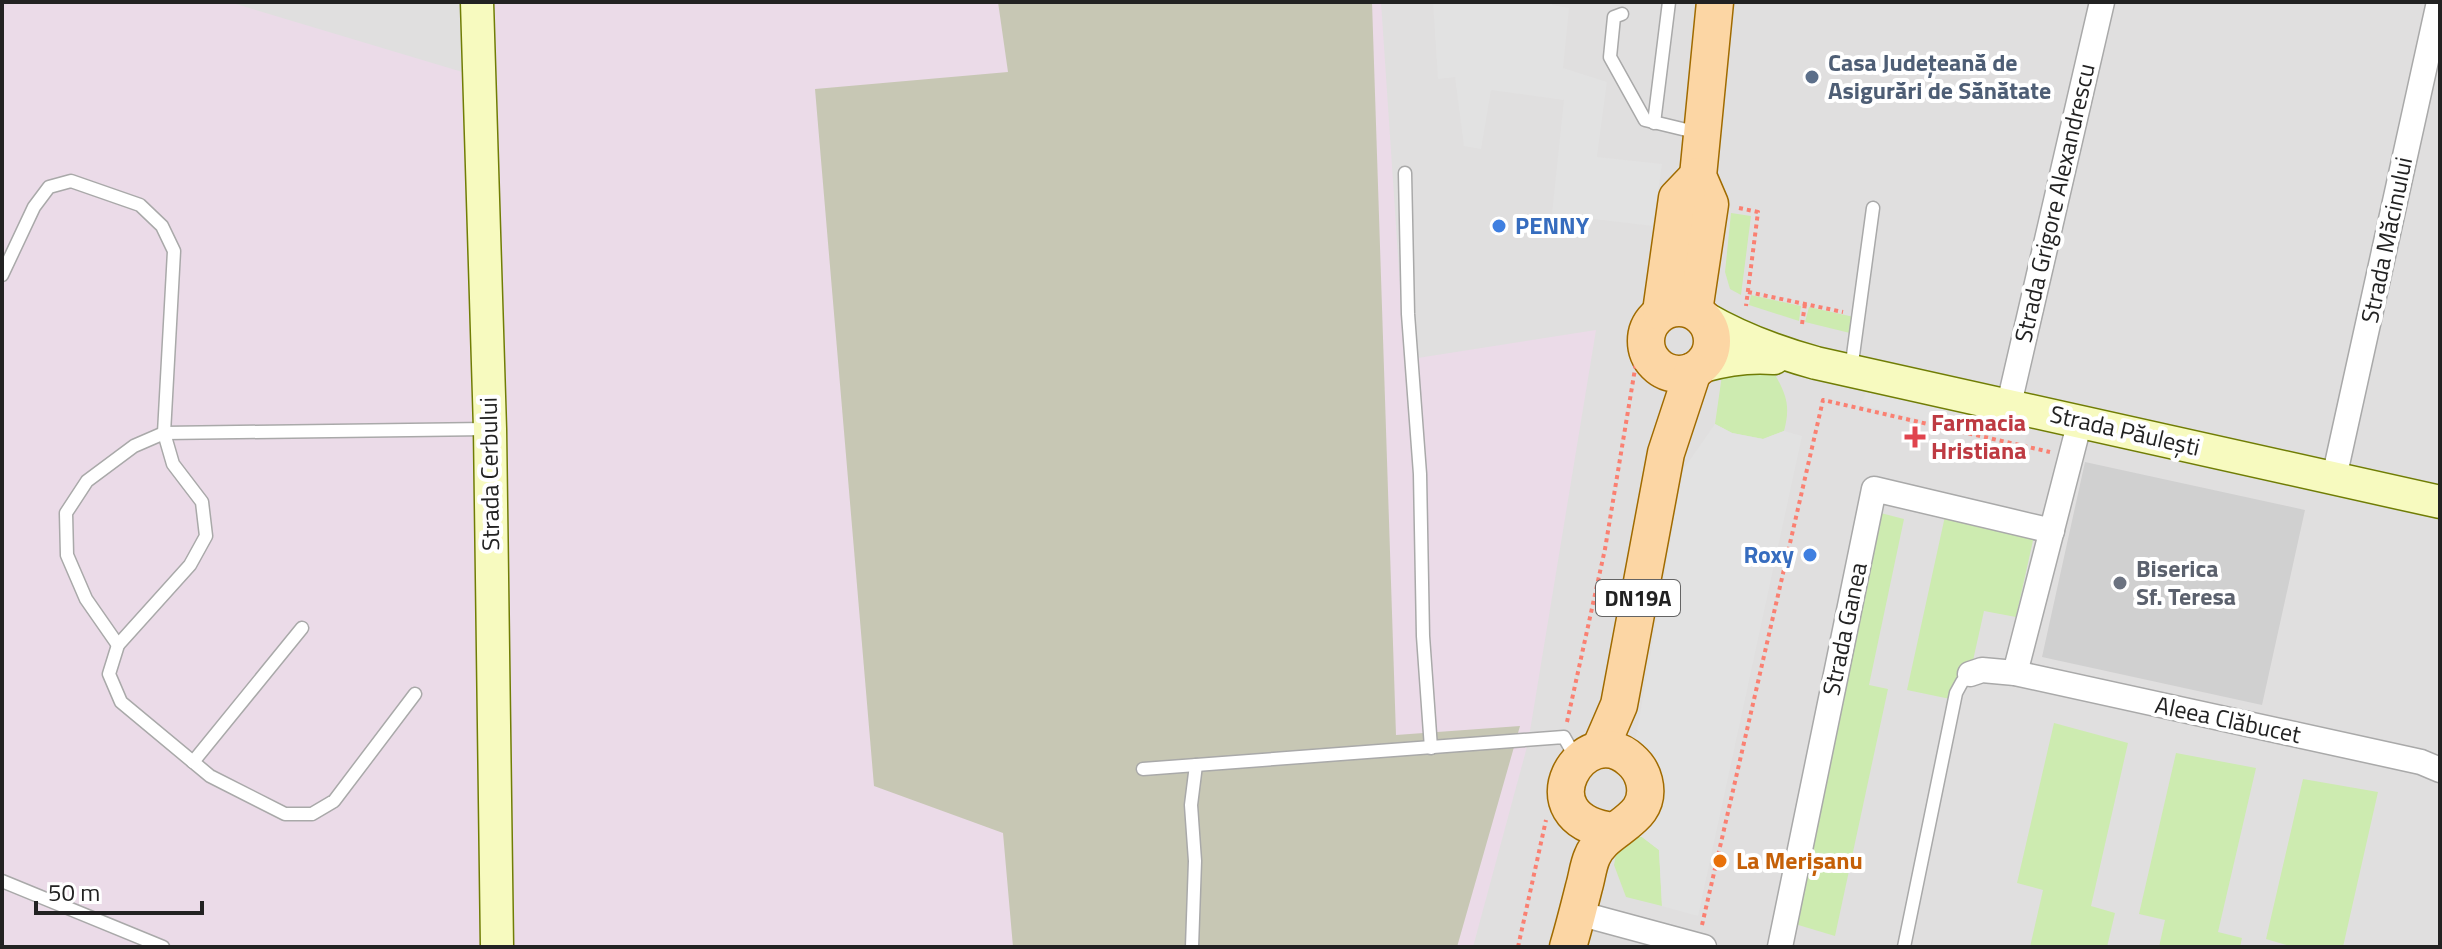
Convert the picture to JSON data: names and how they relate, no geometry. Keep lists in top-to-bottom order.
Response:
{
  "streets": {
    "main road": ["DN19A"],
    "street": [
      "Strada Grigore Alexandrescu",
      "Strada Măcinului",
      "Strada Păulești",
      "Strada Cerbului",
      "Strada Ganea",
      "Aleea Clăbucet"
    ]
  },
  "crossings": [
    ["Strada Grigore Alexandrescu", "Strada Păulești"],
    ["Strada Măcinului", "Strada Păulești"],
    ["Strada Păulești", "DN19A"]
  ],
  "places": {
    "other": [
      "Casa Județeană de Asigurări de Sănătate",
      "PENNY",
      "Roxy",
      "Biserica Sf. Teresa",
      "La Merișanu"
    ],
    "health": ["Farmacia Hristiana"]
  },
  "scale_bar": "50 m"
}
